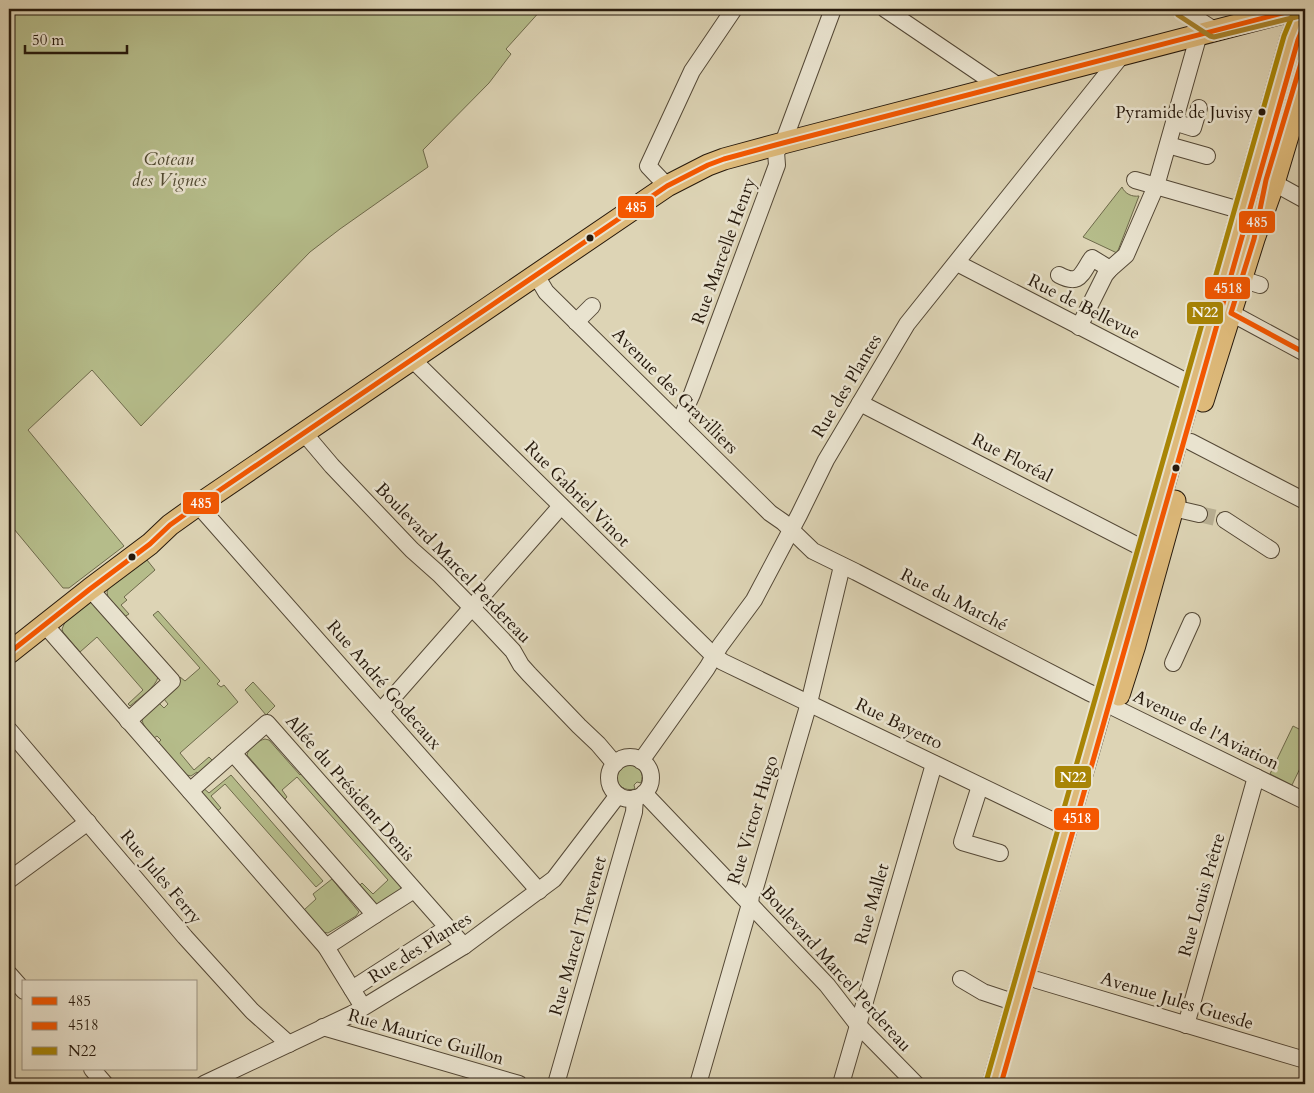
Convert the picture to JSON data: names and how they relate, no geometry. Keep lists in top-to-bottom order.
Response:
{
  "streets": {
    "street": [
      "Rue Marcelle Henry",
      "Rue de Bellevue",
      "Rue des Plantes",
      "Avenue des Gravilliers",
      "Rue Floréal",
      "Rue Gabriel Vinot",
      "Boulevard Marcel Perdereau",
      "Rue du Marché",
      "Rue André Godecaux",
      "Rue Bayetto",
      "Avenue de l'Aviation",
      "Allée du Président Denis",
      "Rue Victor Hugo",
      "Rue Jules Ferry",
      "Rue Louis Prêtre",
      "Rue Mallet",
      "Rue Marcel Thevenet",
      "Avenue Jules Guesde",
      "Rue Maurice Guillon"
    ]
  },
  "crossings": [
    ["Rue Marcelle Henry", "Avenue des Gravilliers"],
    ["Rue de Bellevue", "Rue des Plantes"],
    ["Rue des Plantes", "Avenue des Gravilliers"],
    ["Rue des Plantes", "Rue Floréal"],
    ["Rue des Plantes", "Rue Gabriel Vinot"],
    ["Rue des Plantes", "Boulevard Marcel Perdereau"],
    ["Rue des Plantes", "Rue du Marché"],
    ["Rue des Plantes", "Rue André Godecaux"],
    ["Rue des Plantes", "Rue Bayetto"],
    ["Rue des Plantes", "Allée du Président Denis"],
    ["Rue des Plantes", "Rue Jules Ferry"],
    ["Rue des Plantes", "Rue Marcel Thevenet"],
    ["Rue des Plantes", "Rue Maurice Guillon"],
    ["Avenue des Gravilliers", "Rue du Marché"],
    ["Rue Gabriel Vinot", "Rue Bayetto"],
    ["Boulevard Marcel Perdereau", "Rue Victor Hugo"],
    ["Boulevard Marcel Perdereau", "Rue Mallet"],
    ["Boulevard Marcel Perdereau", "Rue Marcel Thevenet"],
    ["Rue du Marché", "Avenue de l'Aviation"],
    ["Rue du Marché", "Rue Victor Hugo"],
    ["Rue Bayetto", "Rue Victor Hugo"],
    ["Rue Bayetto", "Rue Mallet"],
    ["Avenue de l'Aviation", "Rue Louis Prêtre"],
    ["Rue Louis Prêtre", "Avenue Jules Guesde"]
  ],
  "parks": ["Coteau des Vignes"],
  "places": ["Pyramide de Juvisy"],
  "lines": ["transit line 485", "transit line N22", "transit line 4518"],
  "legend": ["485", "4518", "N22"],
  "scale_bar": "50 m"
}
